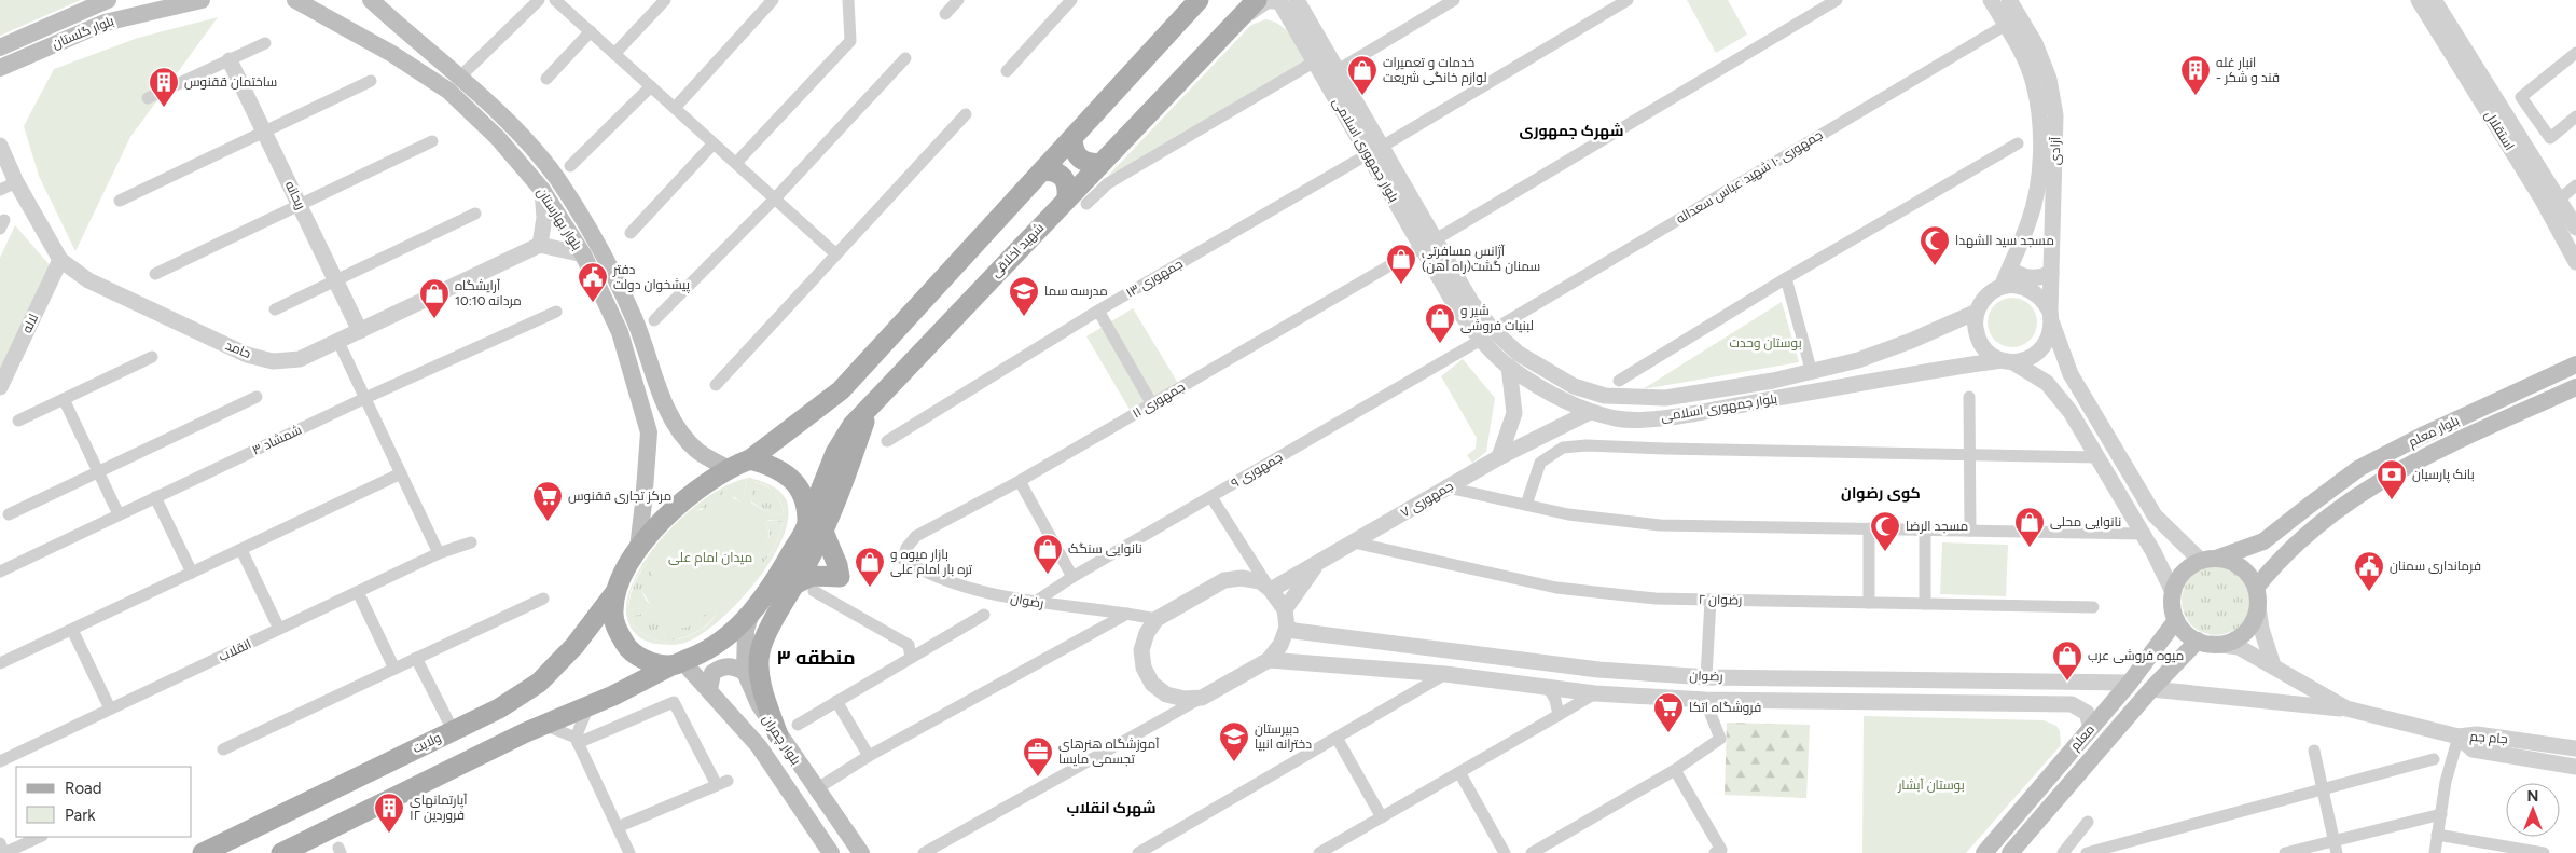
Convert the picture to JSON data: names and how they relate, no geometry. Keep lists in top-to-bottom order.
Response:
{
  "streets": {
    "main road": [
      "بلوار گلستان",
      "بلوار بهارستان",
      "شهید اخلاقی",
      "بلوار معلم",
      "معلم",
      "بلوار چمران",
      "ولایت"
    ],
    "street": [
      "استقلال",
      "بلوار جمهوری اسلامی",
      "آزادی",
      "جمهوری ۱۰ شهید عباس سعداله",
      "ریحانه",
      "جمهوری ۱۳",
      "لاله",
      "حامد",
      "جمهوری ۱۱",
      "شمشاد ۳",
      "جمهوری ۹",
      "جمهوری ۷",
      "رضوان ۲",
      "رضوان",
      "انقلاب",
      "جام جم"
    ]
  },
  "crossings": [
    ["بلوار جمهوری اسلامی", "آزادی"],
    ["بلوار جمهوری اسلامی", "جمهوری ۱۰ شهید عباس سعداله"],
    ["بلوار جمهوری اسلامی", "شهید اخلاقی"],
    ["بلوار جمهوری اسلامی", "جمهوری ۱۳"],
    ["بلوار جمهوری اسلامی", "جمهوری ۱۱"],
    ["بلوار جمهوری اسلامی", "جمهوری ۹"],
    ["بلوار جمهوری اسلامی", "جمهوری ۷"],
    ["آزادی", "جمهوری ۱۰ شهید عباس سعداله"],
    ["جمهوری ۱۰ شهید عباس سعداله", "جمهوری ۹"],
    ["ریحانه", "حامد"],
    ["لاله", "حامد"],
    ["جمهوری ۱۱", "رضوان"],
    ["بلوار معلم", "معلم"],
    ["جمهوری ۹", "رضوان"],
    ["جمهوری ۷", "رضوان ۲"],
    ["جمهوری ۷", "رضوان"],
    ["رضوان", "معلم"]
  ],
  "districts": [
    "شهرک جمهوری",
    "کوی رضوان",
    "منطقه ۳",
    "شهرک انقلاب"
  ],
  "parks": ["بوستان وحدت", "میدان امام علی", "بوستان آبشار"],
  "places": {
    "shop": [
      "خدمات و تعمیرات لوازم خانگی شریعت",
      "آژانس مسافرتی سمنان گشت(راه آهن)",
      "آرایشگاه مردانه 10:10",
      "شیر و لبنیات فروشی",
      "نانوایی محلی",
      "نانوایی سنگک",
      "بازار میوه و تره بار امام علی",
      "میوه فروشی عرب"
    ],
    "building": ["انبار غله - قند و شکر", "ساختمان ققنوس", "آپارتمانهای ۱۲ فروردین"],
    "mosque": ["مسجد سید الشهدا", "مسجد الرضا"],
    "public building": ["دفتر پیشخوان دولت", "فرمانداری سمنان"],
    "school or university": ["مدرسه سما", "دبیرستان دخترانه انبیا"],
    "bank": ["بانک پارسیان"],
    "supermarket": ["مرکز تجاری ققنوس", "فروشگاه اتکا"],
    "office": ["آموزشگاه هنرهای تجسمی مایسا"]
  },
  "legend": ["Road", "Park"],
  "north": "top"
}
